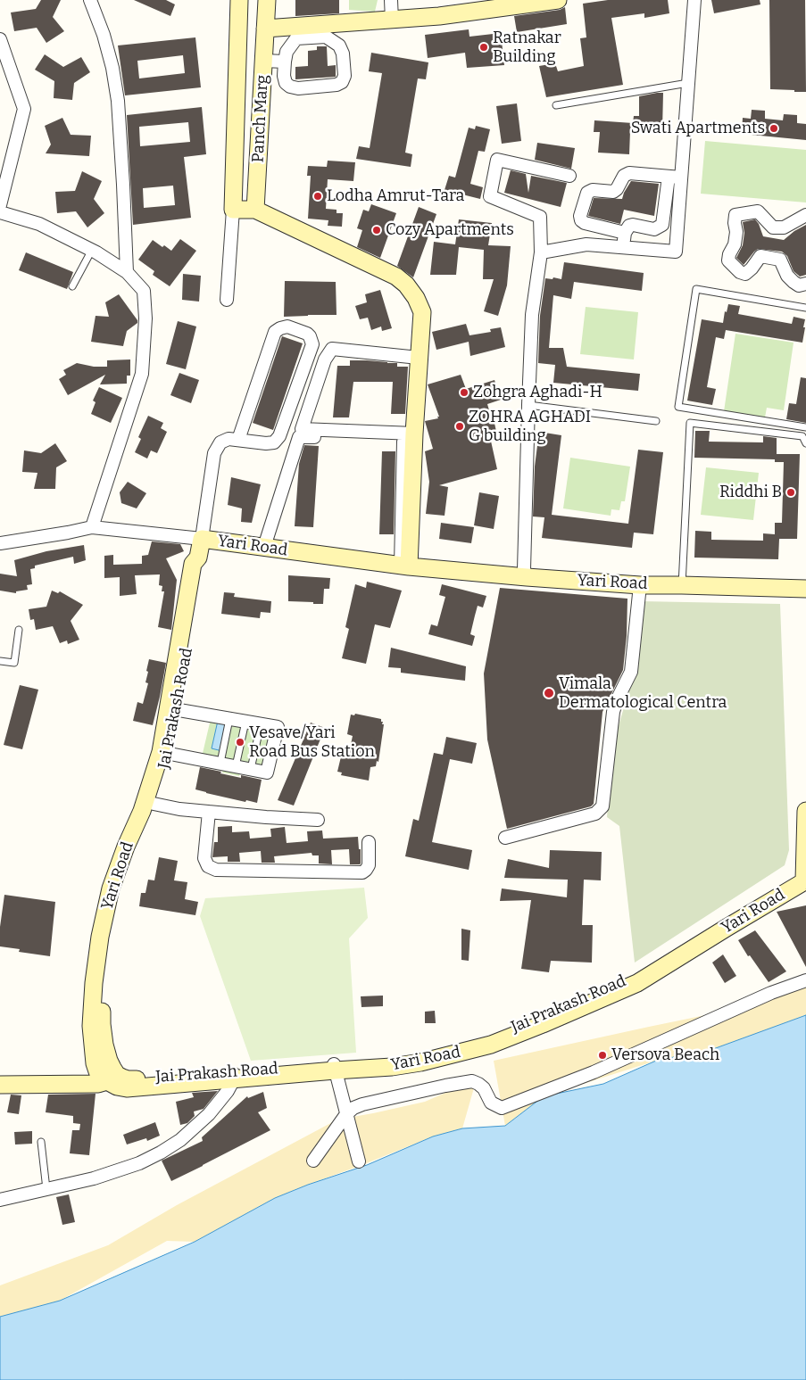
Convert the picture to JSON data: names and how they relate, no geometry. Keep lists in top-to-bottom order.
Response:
{
  "streets": {
    "street": ["Panch Marg", "Yari Road", "Jai Prakash Road"]
  },
  "crossings": [
    ["Yari Road", "Jai Prakash Road"]
  ],
  "places": [
    "Ratnakar Building",
    "Swati Apartments",
    "Lodha Amrut-Tara",
    "Cozy Apartments",
    "Zohgra Aghadi-H",
    "ZOHRA AGHADI G building",
    "Riddhi B",
    "Vimala Dermatological Centra",
    "Vesave/Yari Road Bus Station",
    "Versova Beach"
  ]
}
